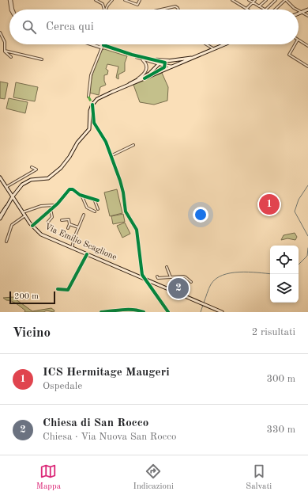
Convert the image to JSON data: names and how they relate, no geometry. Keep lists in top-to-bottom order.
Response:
{
  "streets": {
    "main road": ["Via Emilio Scaglione"]
  },
  "scale_bar": "200 m",
  "page": {
    "search": "Cerca qui",
    "pins": ["1", "2"],
    "scale": "200 m",
    "heading": ["Vicino", "2 risultati"],
    "list": [
      {
        "mark": "1",
        "name": "ICS Hermitage Maugeri",
        "note": "Ospedale",
        "value": "300 m"
      },
      {
        "mark": "2",
        "name": "Chiesa di San Rocco",
        "note": "Chiesa · Via Nuova San Rocco",
        "value": "330 m"
      }
    ],
    "nav": ["Mappa", "Indicazioni", "Salvati"]
  }
}
